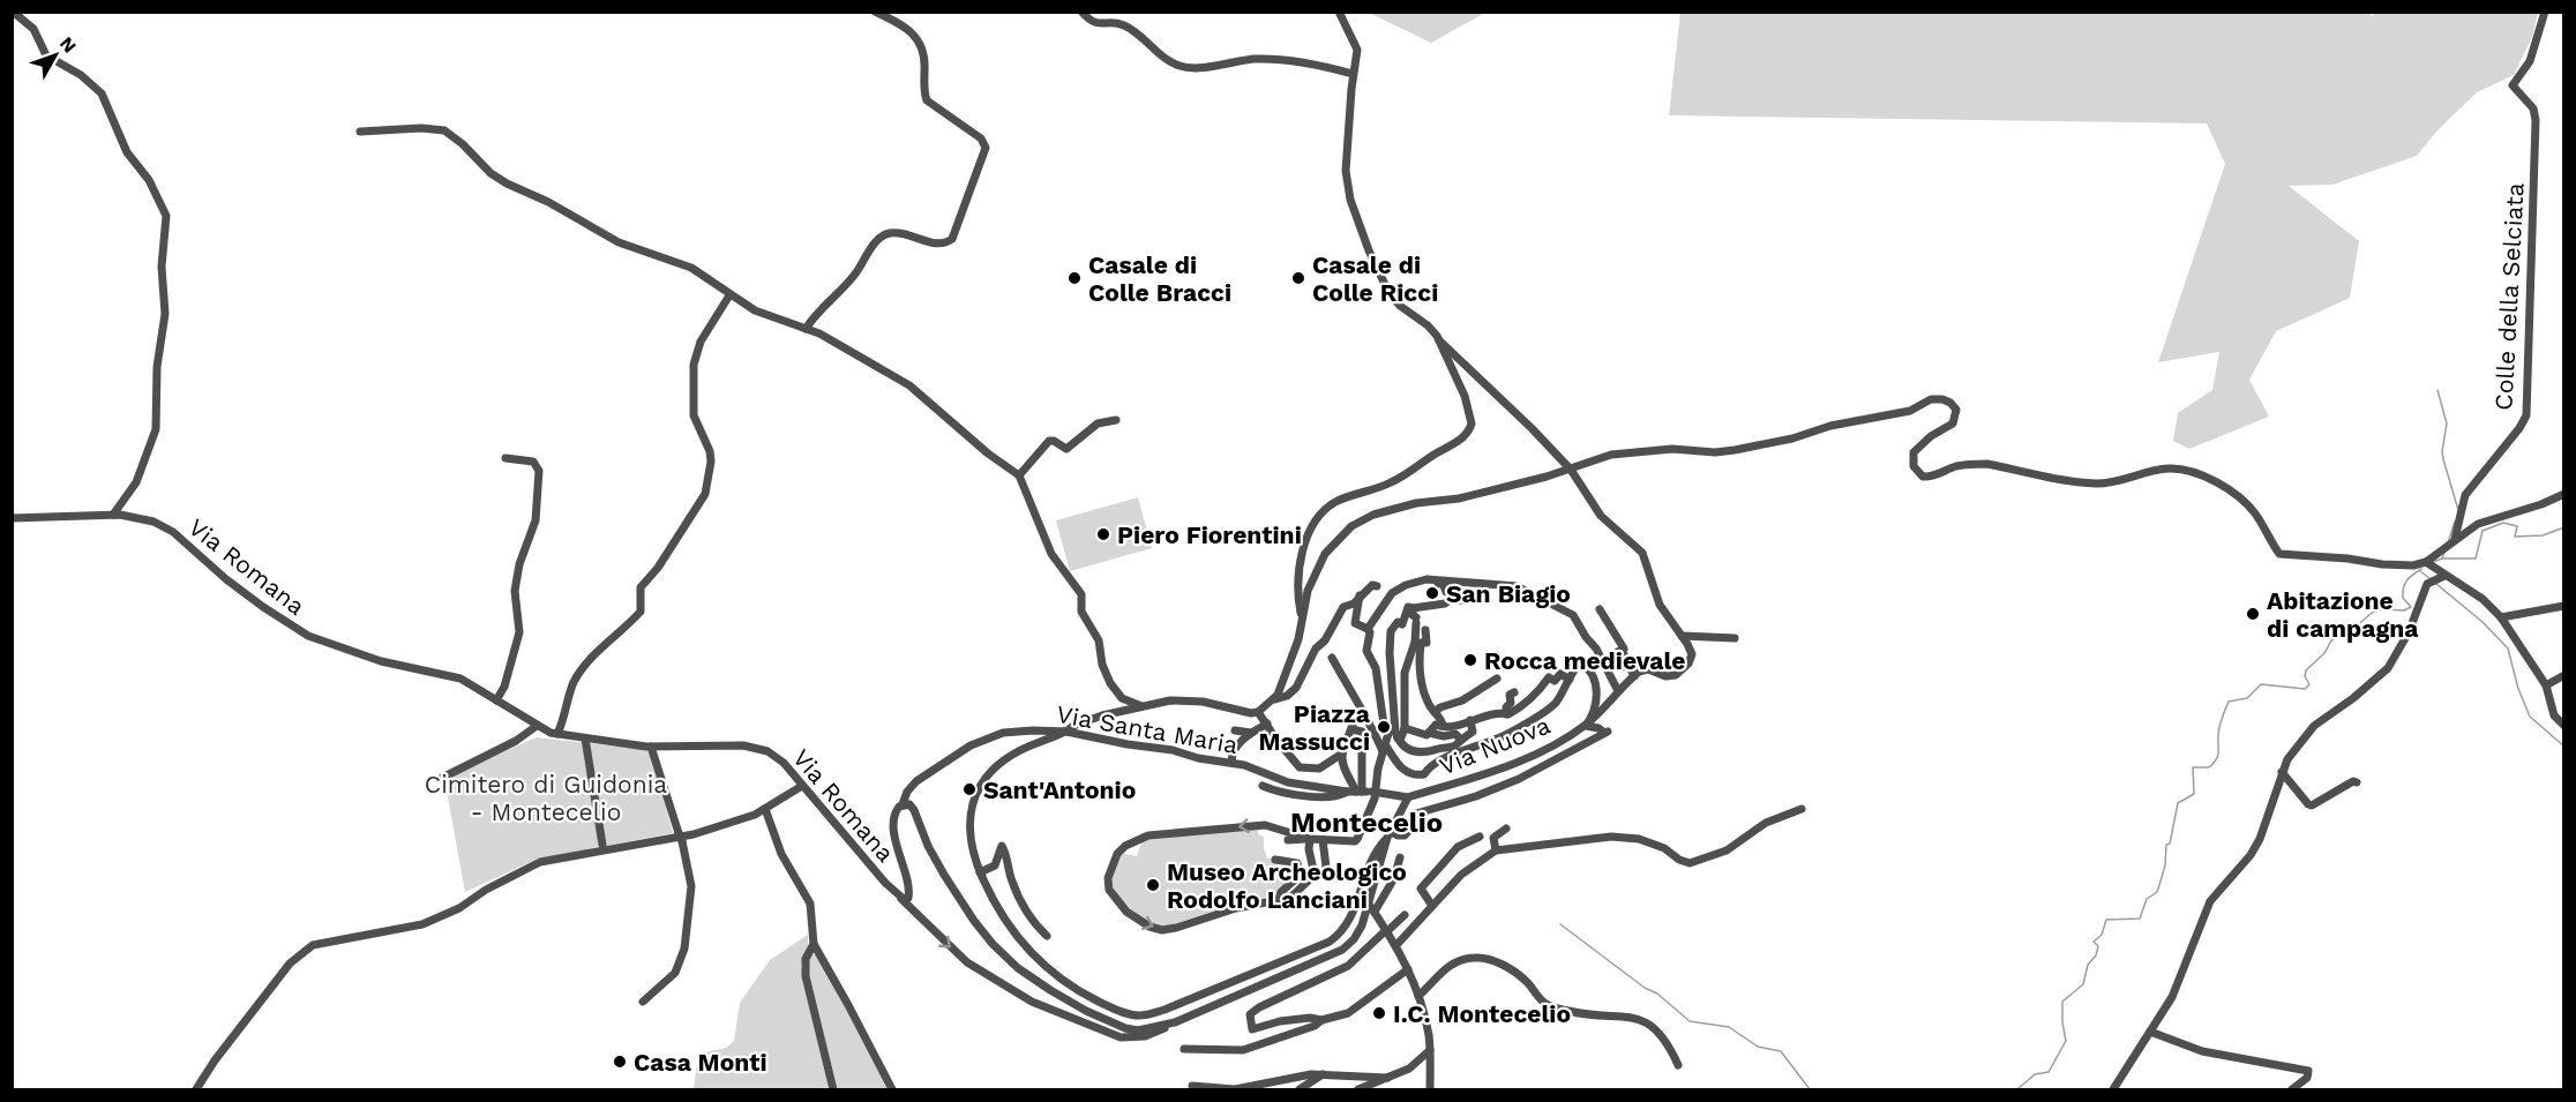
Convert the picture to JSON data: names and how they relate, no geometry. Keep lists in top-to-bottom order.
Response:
{
  "streets": {
    "street": [
      "Colle della Selciata",
      "Via Romana",
      "Via Santa Maria",
      "Via Nuova"
    ]
  },
  "crossings": [
    ["Via Romana", "Via Santa Maria"],
    ["Via Santa Maria", "Via Nuova"]
  ],
  "districts": ["Montecelio"],
  "parks": ["Cimitero di Guidonia - Montecelio"],
  "places": [
    "Casale di Colle Bracci",
    "Casale di Colle Ricci",
    "Piero Fiorentini",
    "San Biagio",
    "Abitazione di campagna",
    "Rocca medievale",
    "Piazza Massucci",
    "Sant'Antonio",
    "Museo Archeologico Rodolfo Lanciani",
    "I.C. Montecelio",
    "Casa Monti"
  ],
  "north": "top right"
}
